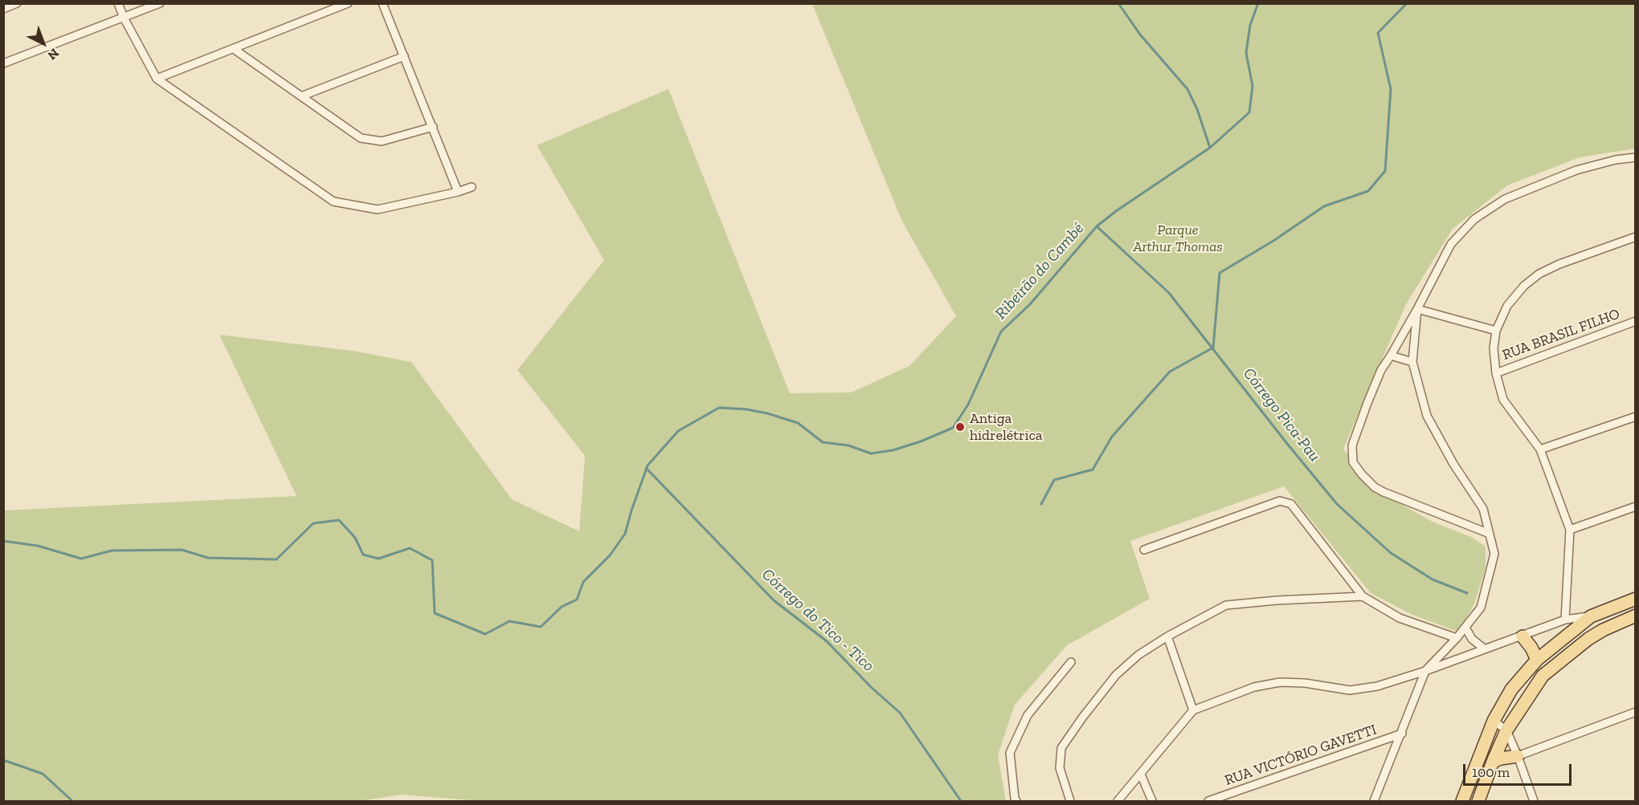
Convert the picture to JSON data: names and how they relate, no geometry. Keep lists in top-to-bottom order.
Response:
{
  "streets": {
    "street": ["RUA BRASIL FILHO", "RUA VICTÓRIO GAVETTI"]
  },
  "water": ["Ribeirão do Cambé", "Córrego Pica-Pau", "Córrego do Tico - Tico"],
  "parks": ["Parque Arthur Thomas"],
  "places": ["Antiga hidrelétrica"],
  "scale_bar": "100 m",
  "north": "bottom right"
}
